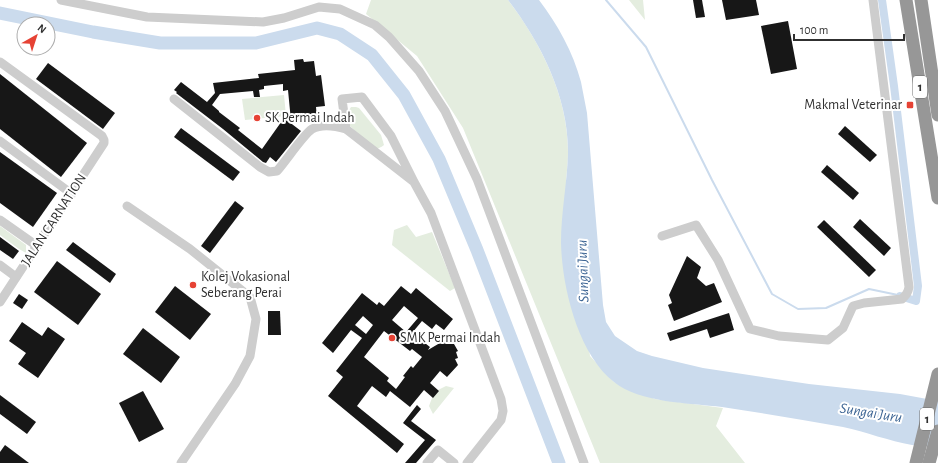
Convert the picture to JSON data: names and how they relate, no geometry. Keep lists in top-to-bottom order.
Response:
{
  "streets": {
    "highway": ["1"],
    "street": ["JALAN CARNATION"]
  },
  "water": ["Sungai Juru"],
  "places": {
    "transit": ["Makmal Veterinar"],
    "other": ["SK Permai Indah", "Kolej Vokasional Seberang Perai", "SMK Permai Indah"]
  },
  "scale_bar": "100 m",
  "north": "top right"
}
